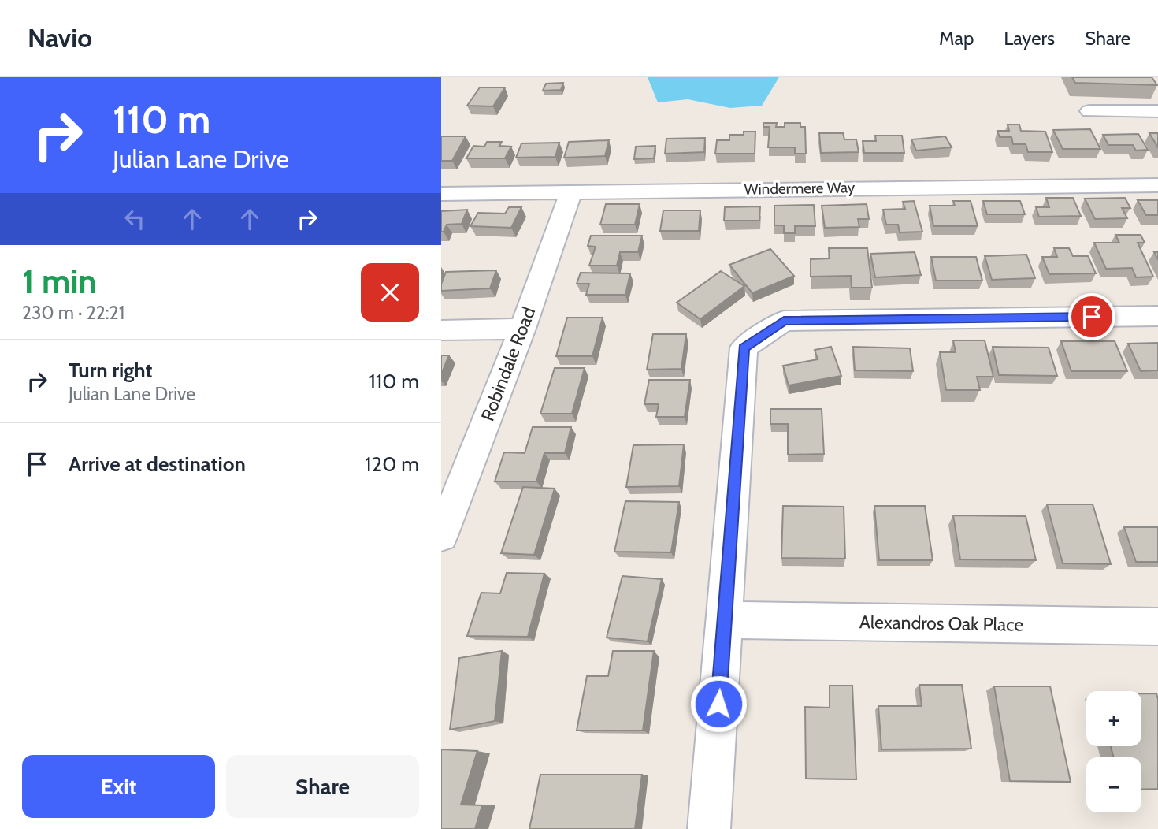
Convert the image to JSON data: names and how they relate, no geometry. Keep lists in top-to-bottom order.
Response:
{
  "streets": {
    "street": ["Windermere Way", "Robindale Road", "Alexandros Oak Place"]
  },
  "crossings": [
    ["Windermere Way", "Robindale Road"]
  ],
  "page": {
    "header": "Navio",
    "nav": ["Map", "Layers", "Share"],
    "turn": ["110 m", "Julian Lane Drive"],
    "heading": ["1 min", "230 m · 22:21"],
    "list": [
      {
        "name": "Turn right",
        "note": "Julian Lane Drive",
        "value": "110 m"
      },
      {
        "name": "Arrive at destination",
        "value": "120 m"
      }
    ],
    "map_buttons": ["+", "−"],
    "buttons": ["Exit", "Share"]
  }
}
